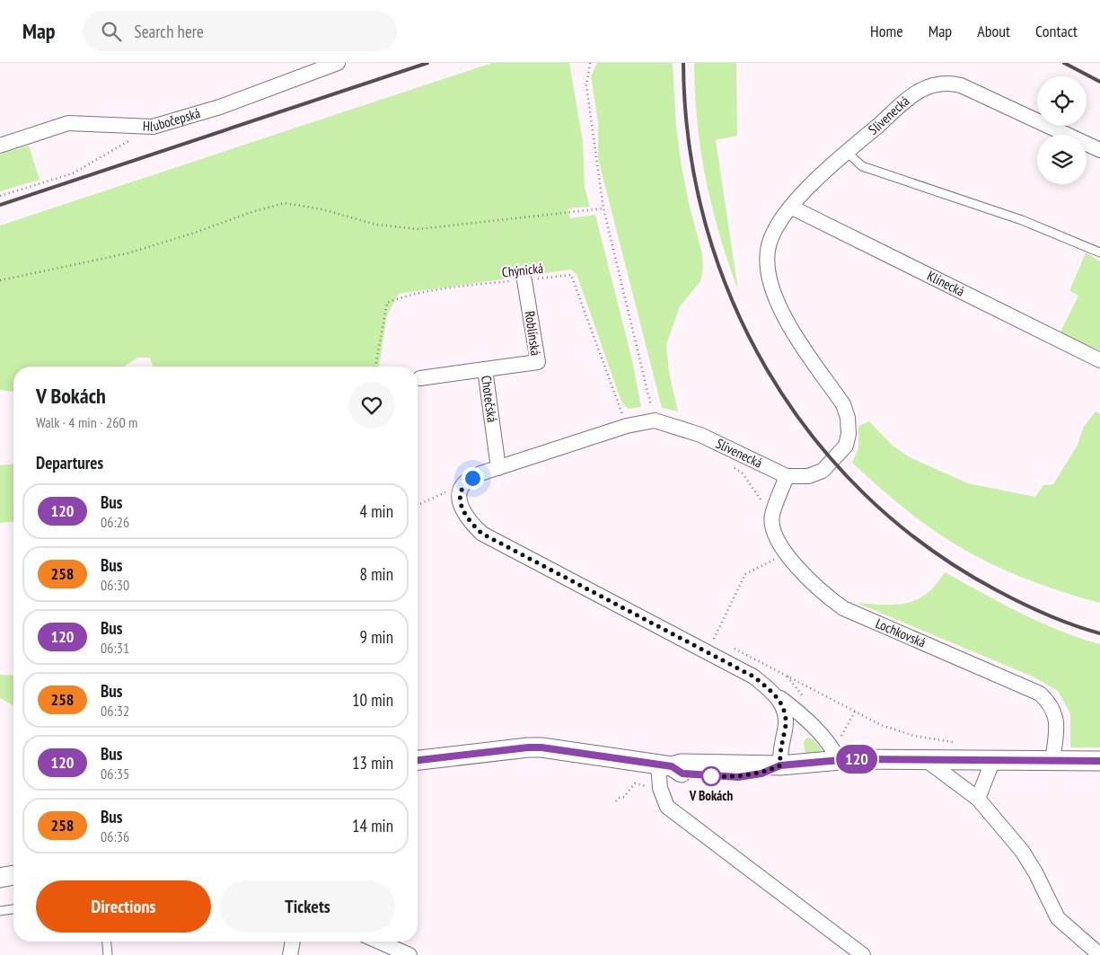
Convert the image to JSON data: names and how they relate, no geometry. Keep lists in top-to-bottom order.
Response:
{
  "streets": {
    "street": [
      "Slivenecká",
      "Hlubočepská",
      "Klínecká",
      "Roblínská",
      "Chotečská",
      "Lochkovská"
    ],
    "path": ["Chýnická"]
  },
  "crossings": [
    ["Slivenecká", "Chýnická"],
    ["Slivenecká", "Klínecká"],
    ["Slivenecká", "Chotečská"],
    ["Chýnická", "Roblínská"],
    ["Roblínská", "Chotečská"]
  ],
  "places": ["V Bokách"],
  "lines": ["bus line 120"],
  "page": {
    "header": "Map",
    "search": "Search here",
    "nav": [
      "Home",
      "Map",
      "About",
      "Contact"
    ],
    "on_map": "120",
    "heading": [
      ["V Bokách", "Walk · 4 min · 260 m"],
      "Departures"
    ],
    "list": [
      {
        "mark": "120",
        "name": "Bus",
        "note": "06:26",
        "value": "4 min"
      },
      {
        "mark": "258",
        "name": "Bus",
        "note": "06:30",
        "value": "8 min"
      },
      {
        "mark": "120",
        "name": "Bus",
        "note": "06:31",
        "value": "9 min"
      },
      {
        "mark": "258",
        "name": "Bus",
        "note": "06:32",
        "value": "10 min"
      },
      {
        "mark": "120",
        "name": "Bus",
        "note": "06:35",
        "value": "13 min"
      },
      {
        "mark": "258",
        "name": "Bus",
        "note": "06:36",
        "value": "14 min"
      }
    ],
    "buttons": ["Directions", "Tickets"]
  }
}
